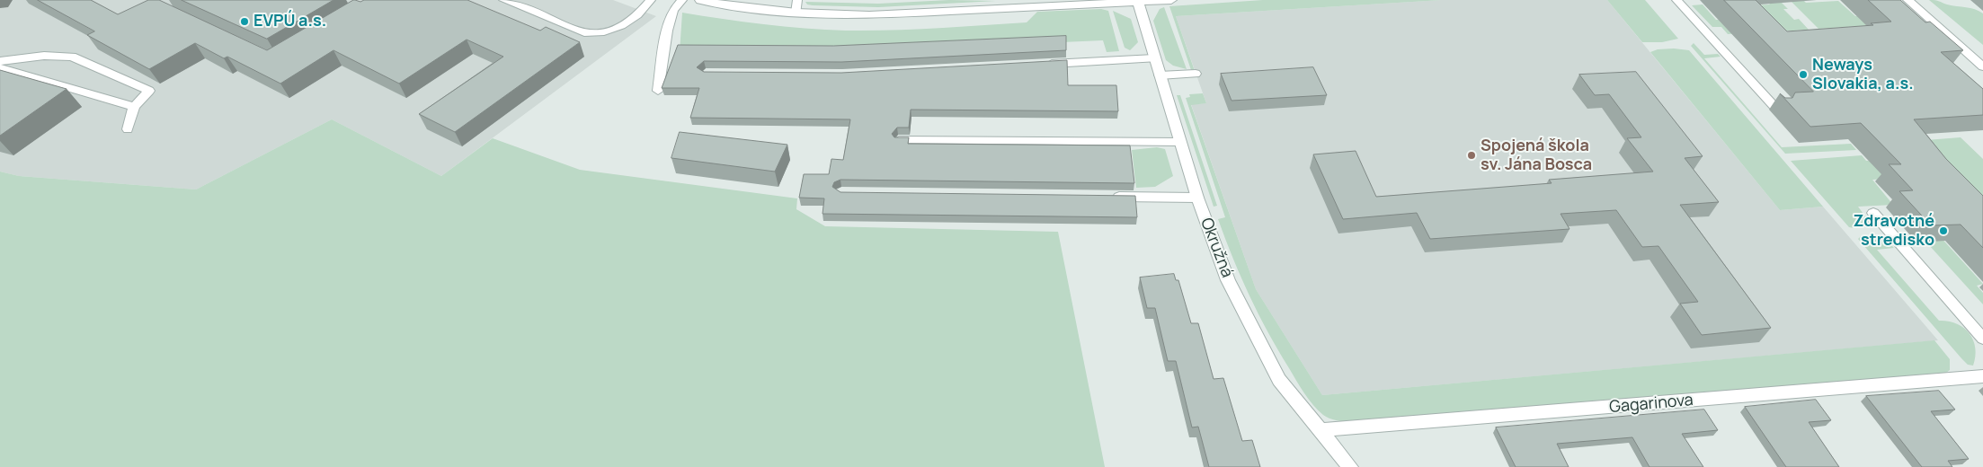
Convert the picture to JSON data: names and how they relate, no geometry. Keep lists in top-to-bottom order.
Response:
{
  "streets": {
    "street": ["Okružná", "Gagarinova"]
  },
  "crossings": [
    ["Okružná", "Gagarinova"]
  ],
  "places": [
    "EVPÚ a.s.",
    "Neways Slovakia, a.s.",
    "Spojená škola sv. Jána Bosca",
    "Zdravotné stredisko"
  ]
}
